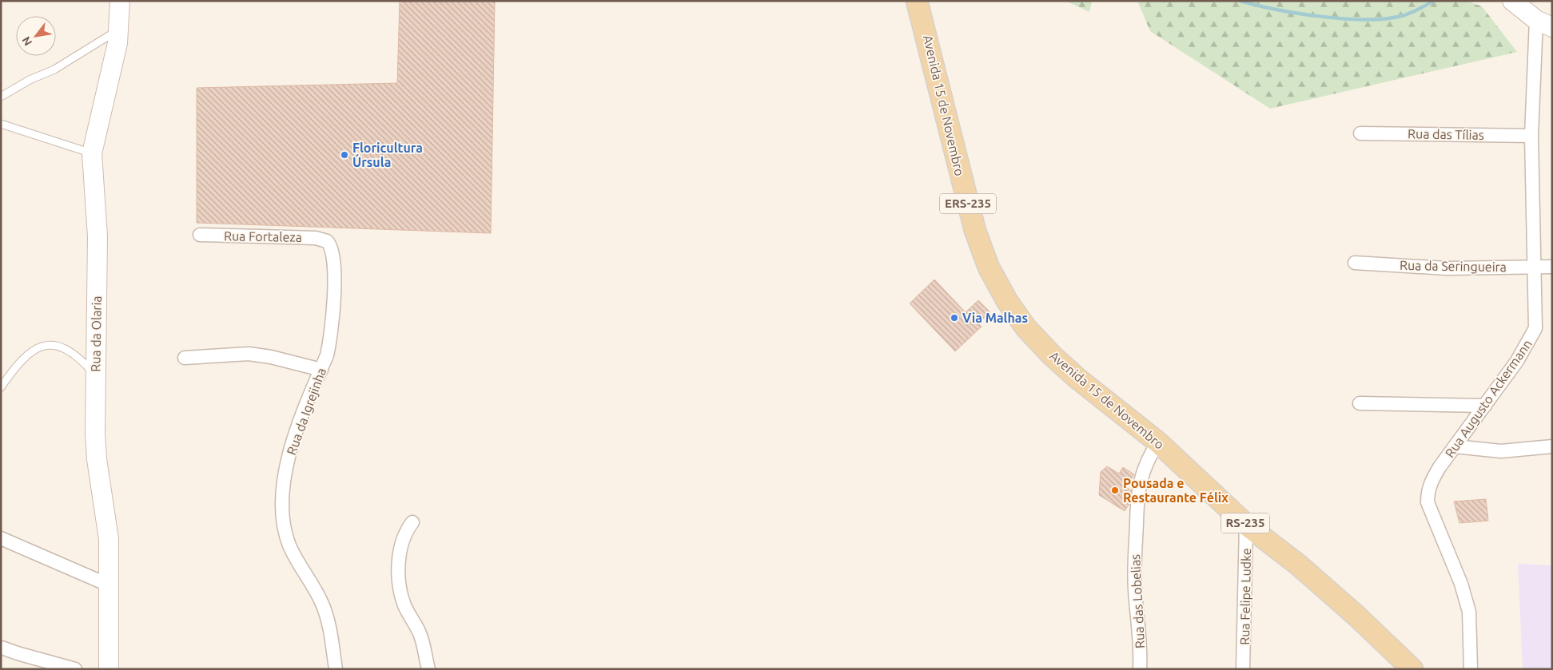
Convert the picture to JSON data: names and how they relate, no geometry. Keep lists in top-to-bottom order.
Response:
{
  "streets": {
    "main road": ["Avenida 15 de Novembro", "ERS-235", "RS-235"],
    "street": [
      "Rua das Tílias",
      "Rua Fortaleza",
      "Rua da Seringueira",
      "Rua da Olaria",
      "Rua Augusto Ackermann",
      "Rua da Igrejinha",
      "Rua Felipe Ludke",
      "Rua das Lobelias"
    ]
  },
  "crossings": [
    ["Avenida 15 de Novembro", "Rua Felipe Ludke"],
    ["Avenida 15 de Novembro", "Rua das Lobelias"],
    ["Rua das Tílias", "Rua Augusto Ackermann"],
    ["Rua Fortaleza", "Rua da Igrejinha"],
    ["Rua da Seringueira", "Rua Augusto Ackermann"]
  ],
  "places": ["Floricultura Úrsula", "Via Malhas", "Pousada e Restaurante Félix"],
  "north": "bottom left"
}
